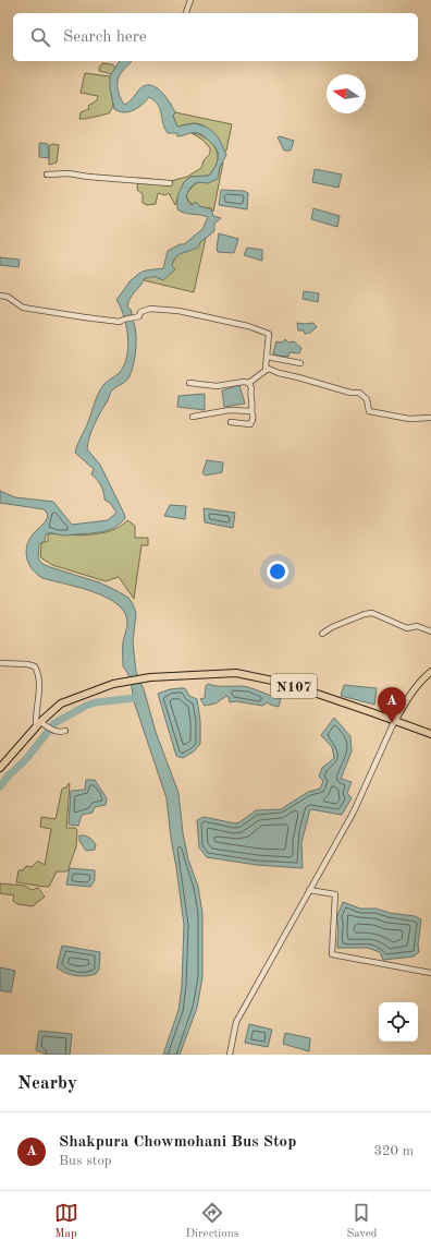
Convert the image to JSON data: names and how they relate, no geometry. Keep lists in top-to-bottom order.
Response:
{
  "streets": {
    "highway": ["N107"]
  },
  "north": "left",
  "page": {
    "search": "Search here",
    "pins": "A",
    "heading": "Nearby",
    "list": [
      {
        "mark": "A",
        "name": "Shakpura Chowmohani Bus Stop",
        "note": "Bus stop",
        "value": "320 m"
      }
    ],
    "nav": ["Map", "Directions", "Saved"]
  }
}
